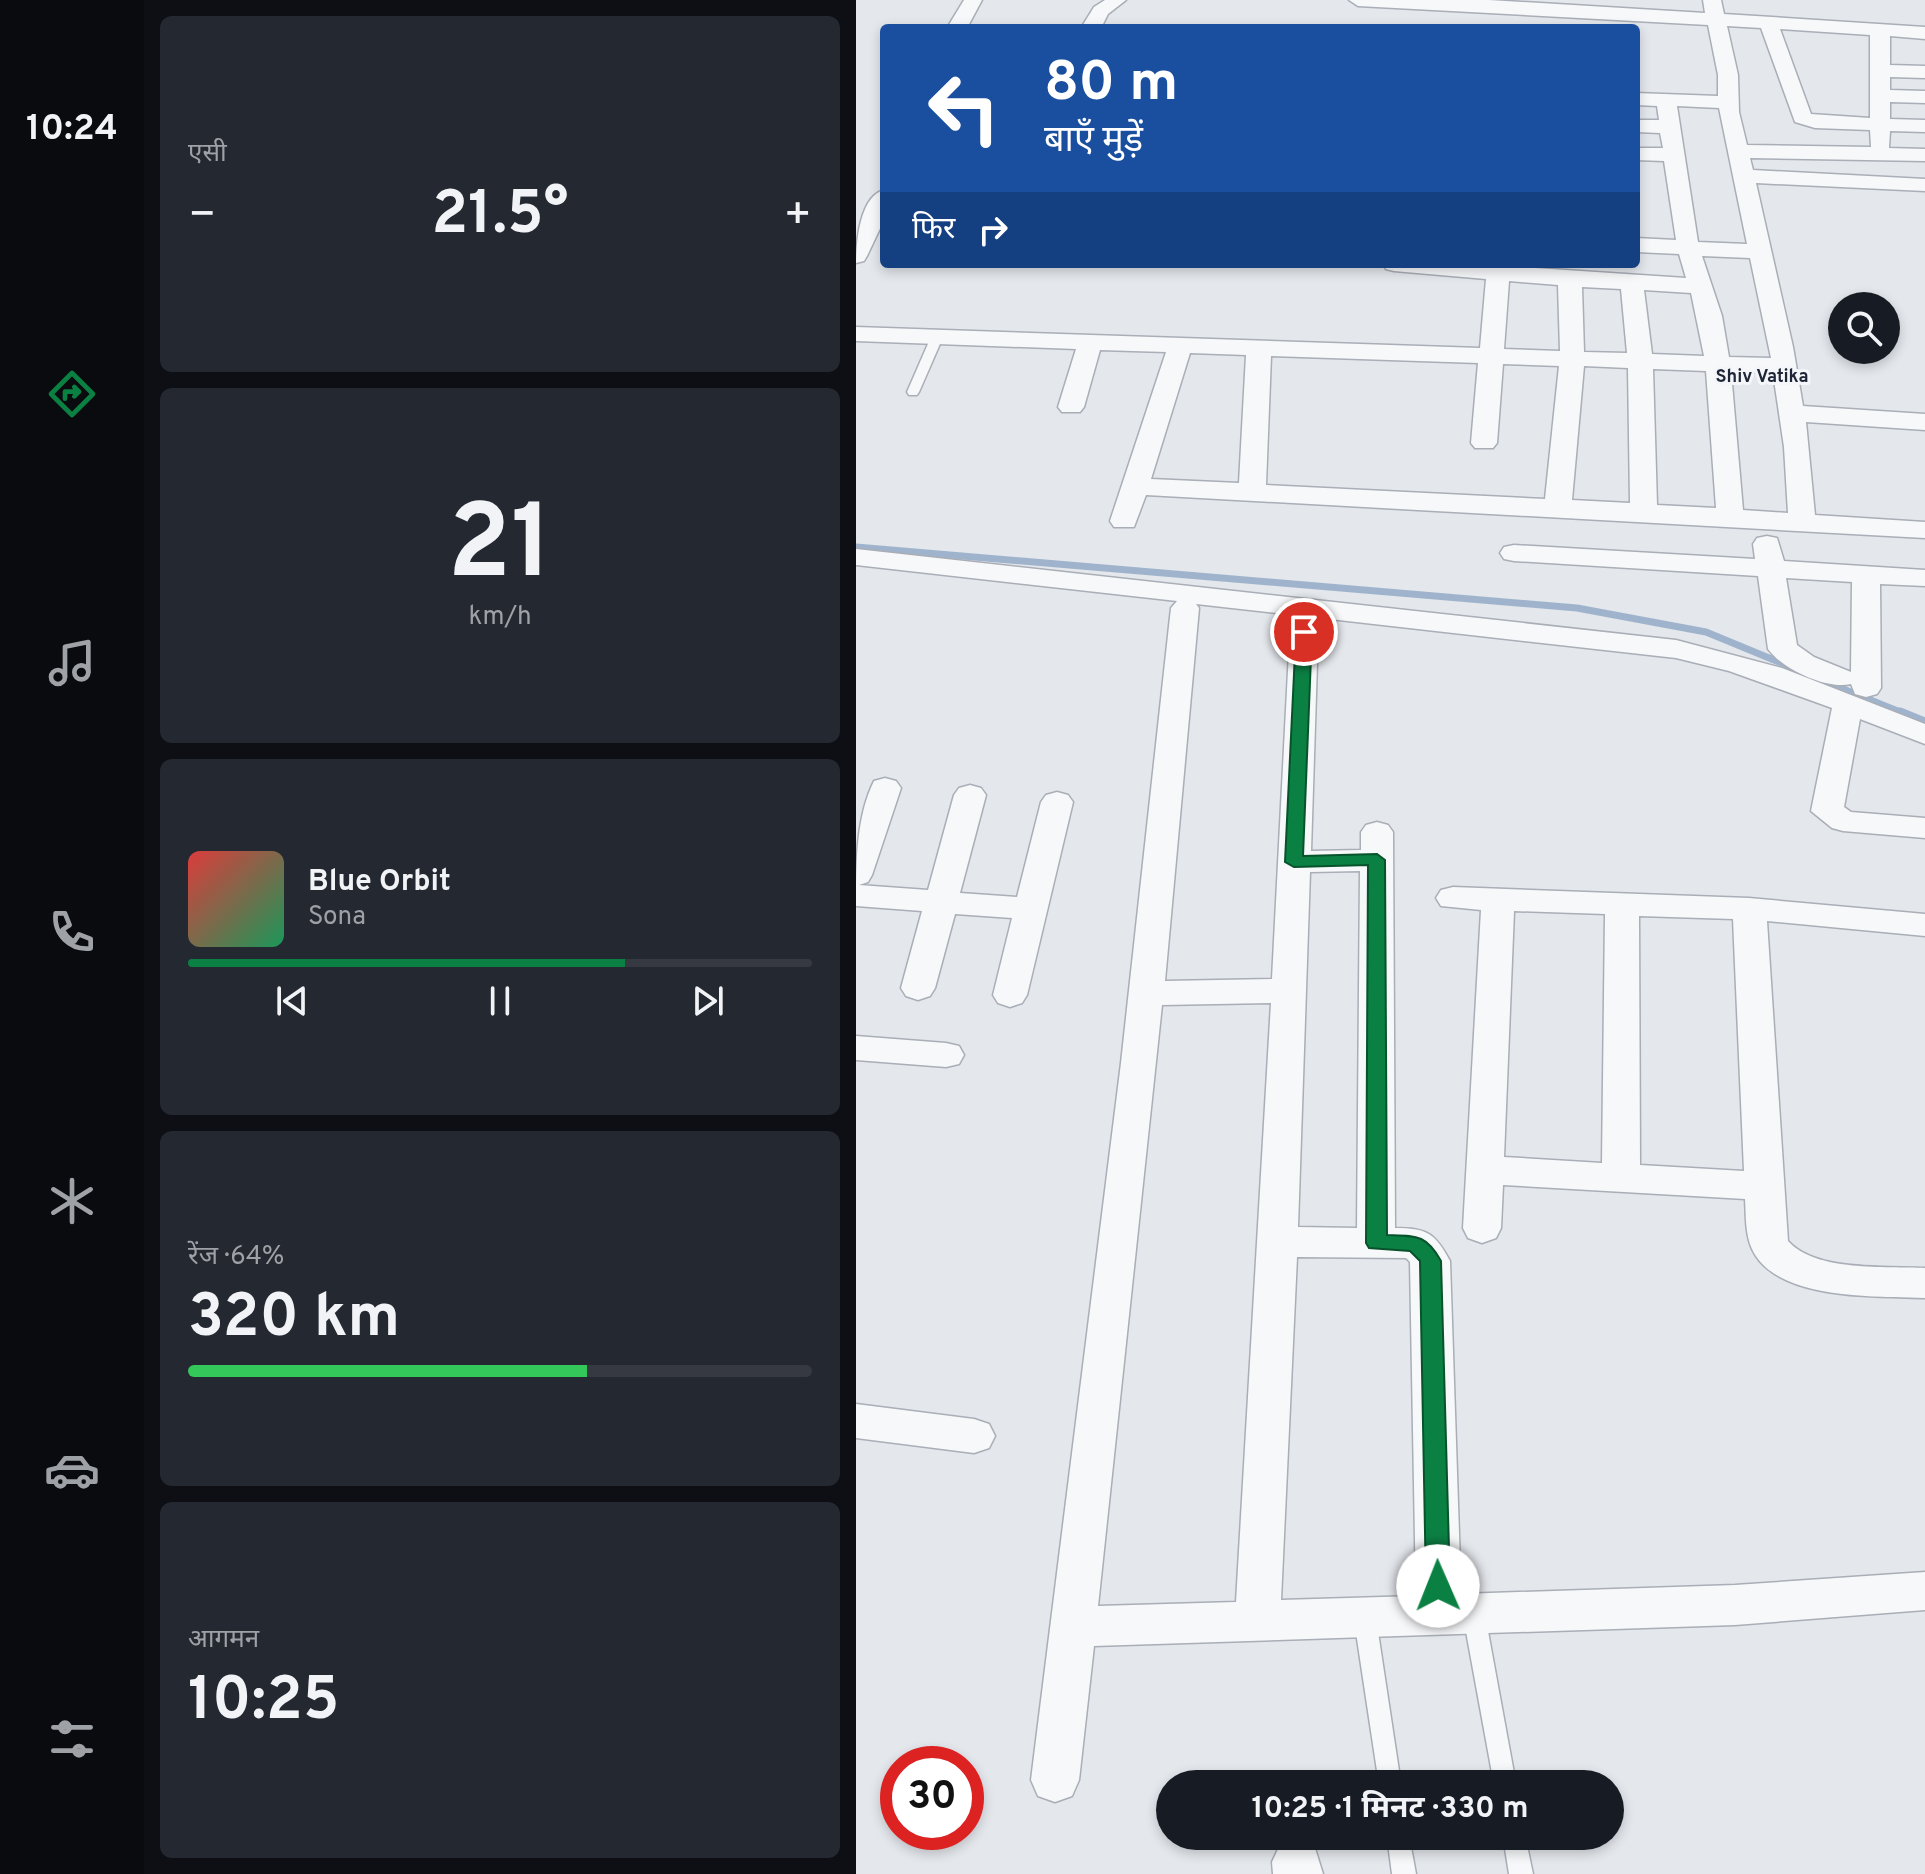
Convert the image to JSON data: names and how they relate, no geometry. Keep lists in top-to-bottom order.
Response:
{
  "districts": ["Shiv Vatika"],
  "page": {
    "tabs": "10:24",
    "tile": [
      "एसी",
      ["21", "km/h"],
      ["रेंज · 64%", "320 km"],
      ["आगमन", "10:25"]
    ],
    "turn": ["80 m", "बाएँ मुड़ें"],
    "heat": ["−", "21.5°", "+"],
    "then": "फिर",
    "song": ["Blue Orbit", "Sona"],
    "limit": "30",
    "trip": "10:25 · 1 मिनट · 330 m"
  }
}
